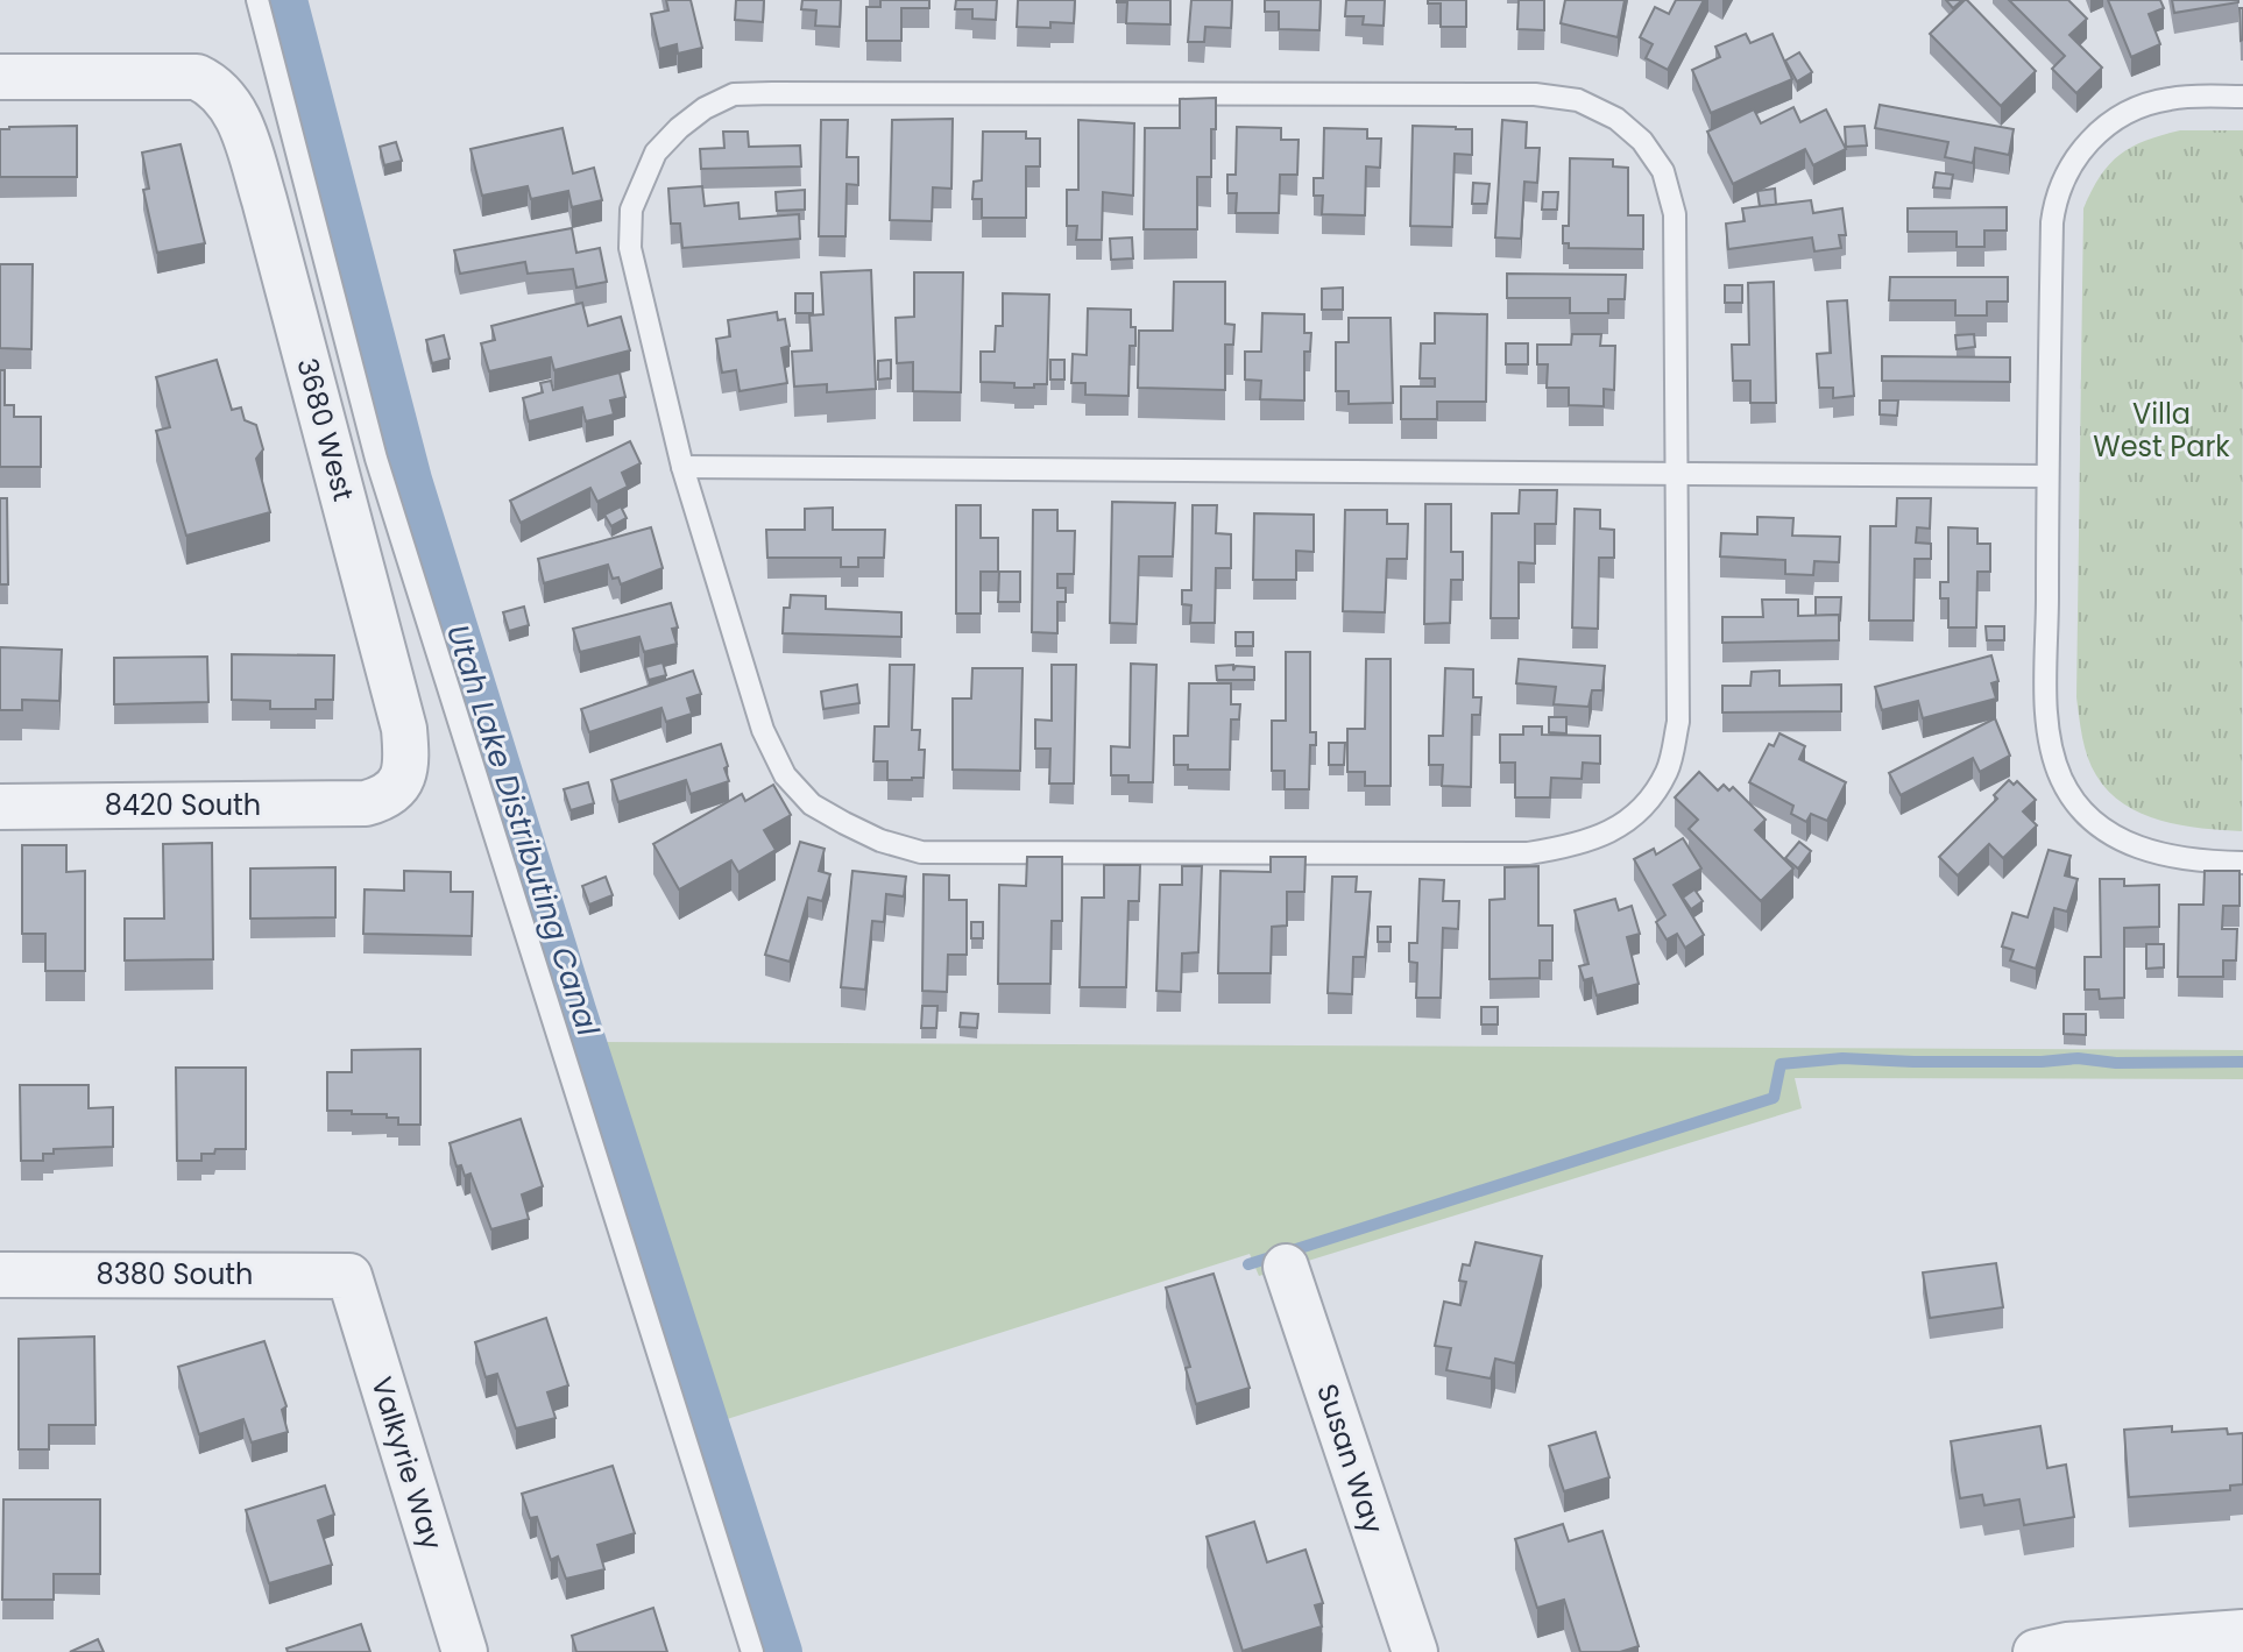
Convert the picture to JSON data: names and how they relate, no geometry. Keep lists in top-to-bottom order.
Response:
{
  "streets": {
    "street": [
      "3680 West",
      "8420 South",
      "8380 South",
      "Susan Way",
      "Valkyrie Way"
    ]
  },
  "crossings": [
    ["3680 West", "8420 South"],
    ["8380 South", "Valkyrie Way"]
  ],
  "water": ["Utah Lake Distributing Canal"],
  "parks": ["Villa West Park"]
}
